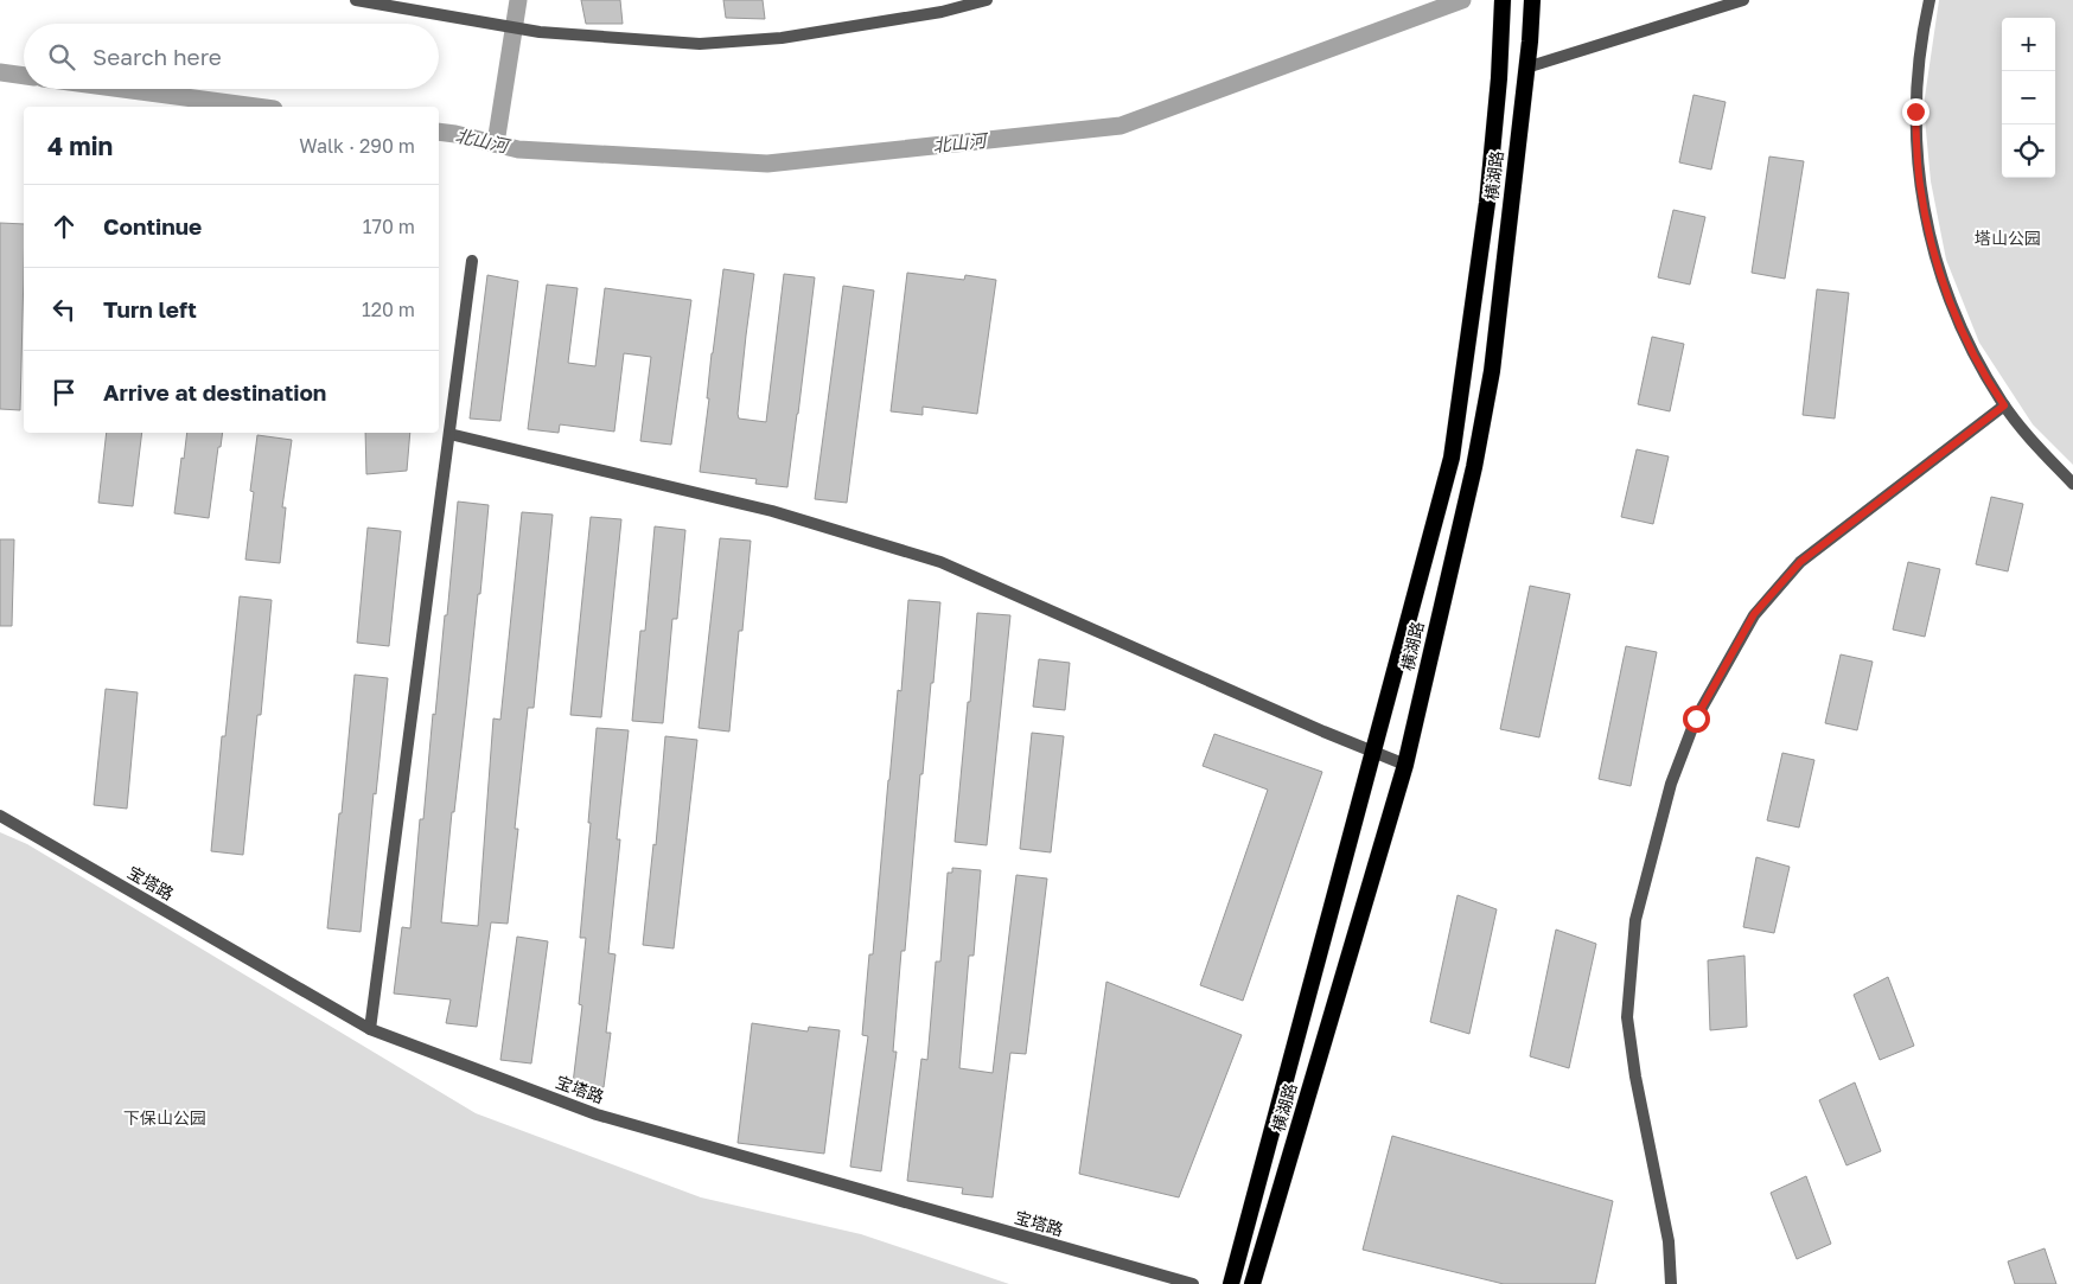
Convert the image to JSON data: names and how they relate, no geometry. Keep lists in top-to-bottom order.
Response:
{
  "streets": {
    "highway": ["横湖路"],
    "street": ["宝塔路"]
  },
  "water": ["北山河"],
  "parks": ["塔山公园", "下保山公园"],
  "page": {
    "map_buttons": ["+", "−"],
    "search": "Search here",
    "heading": ["4 min", "Walk · 290 m"],
    "list": [
      ["Continue", "170 m"],
      ["Turn left", "120 m"],
      "Arrive at destination"
    ]
  }
}
